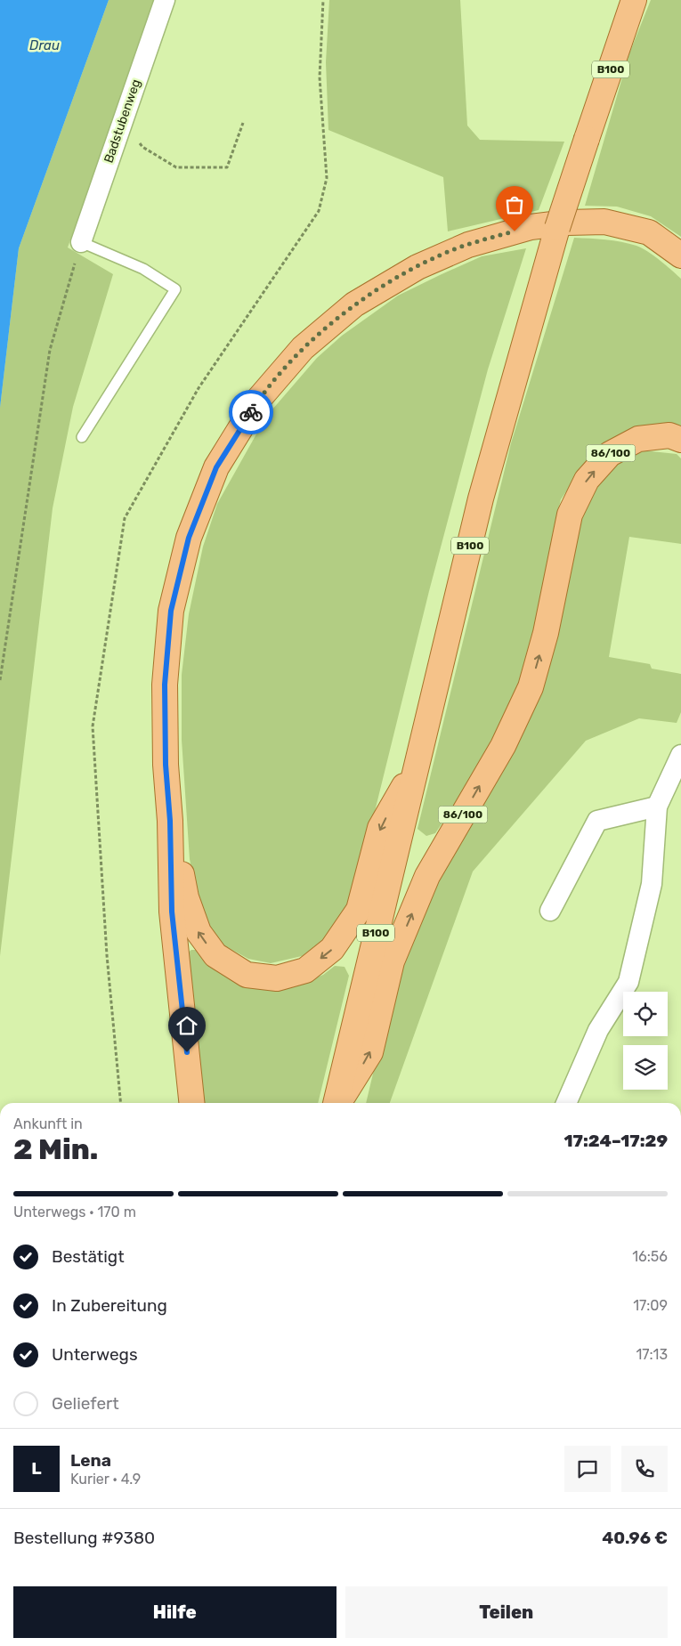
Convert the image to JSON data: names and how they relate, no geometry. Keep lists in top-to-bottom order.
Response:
{
  "streets": {
    "main road": ["B100", "86/100"],
    "street": ["Badstubenweg"]
  },
  "water": ["Drau"],
  "page": {
    "heading": ["2 Min.", "Ankunft in", "17:24–17:29"],
    "panel": [
      "Lena",
      "Kurier · 4.9",
      "Bestellung #9380",
      "40.96 €"
    ],
    "bar": "Unterwegs · 170 m",
    "list": [
      ["Bestätigt", "16:56"],
      ["In Zubereitung", "17:09"],
      ["Unterwegs", "17:13"],
      "Geliefert"
    ],
    "round": "L",
    "buttons": ["Hilfe", "Teilen"]
  }
}
